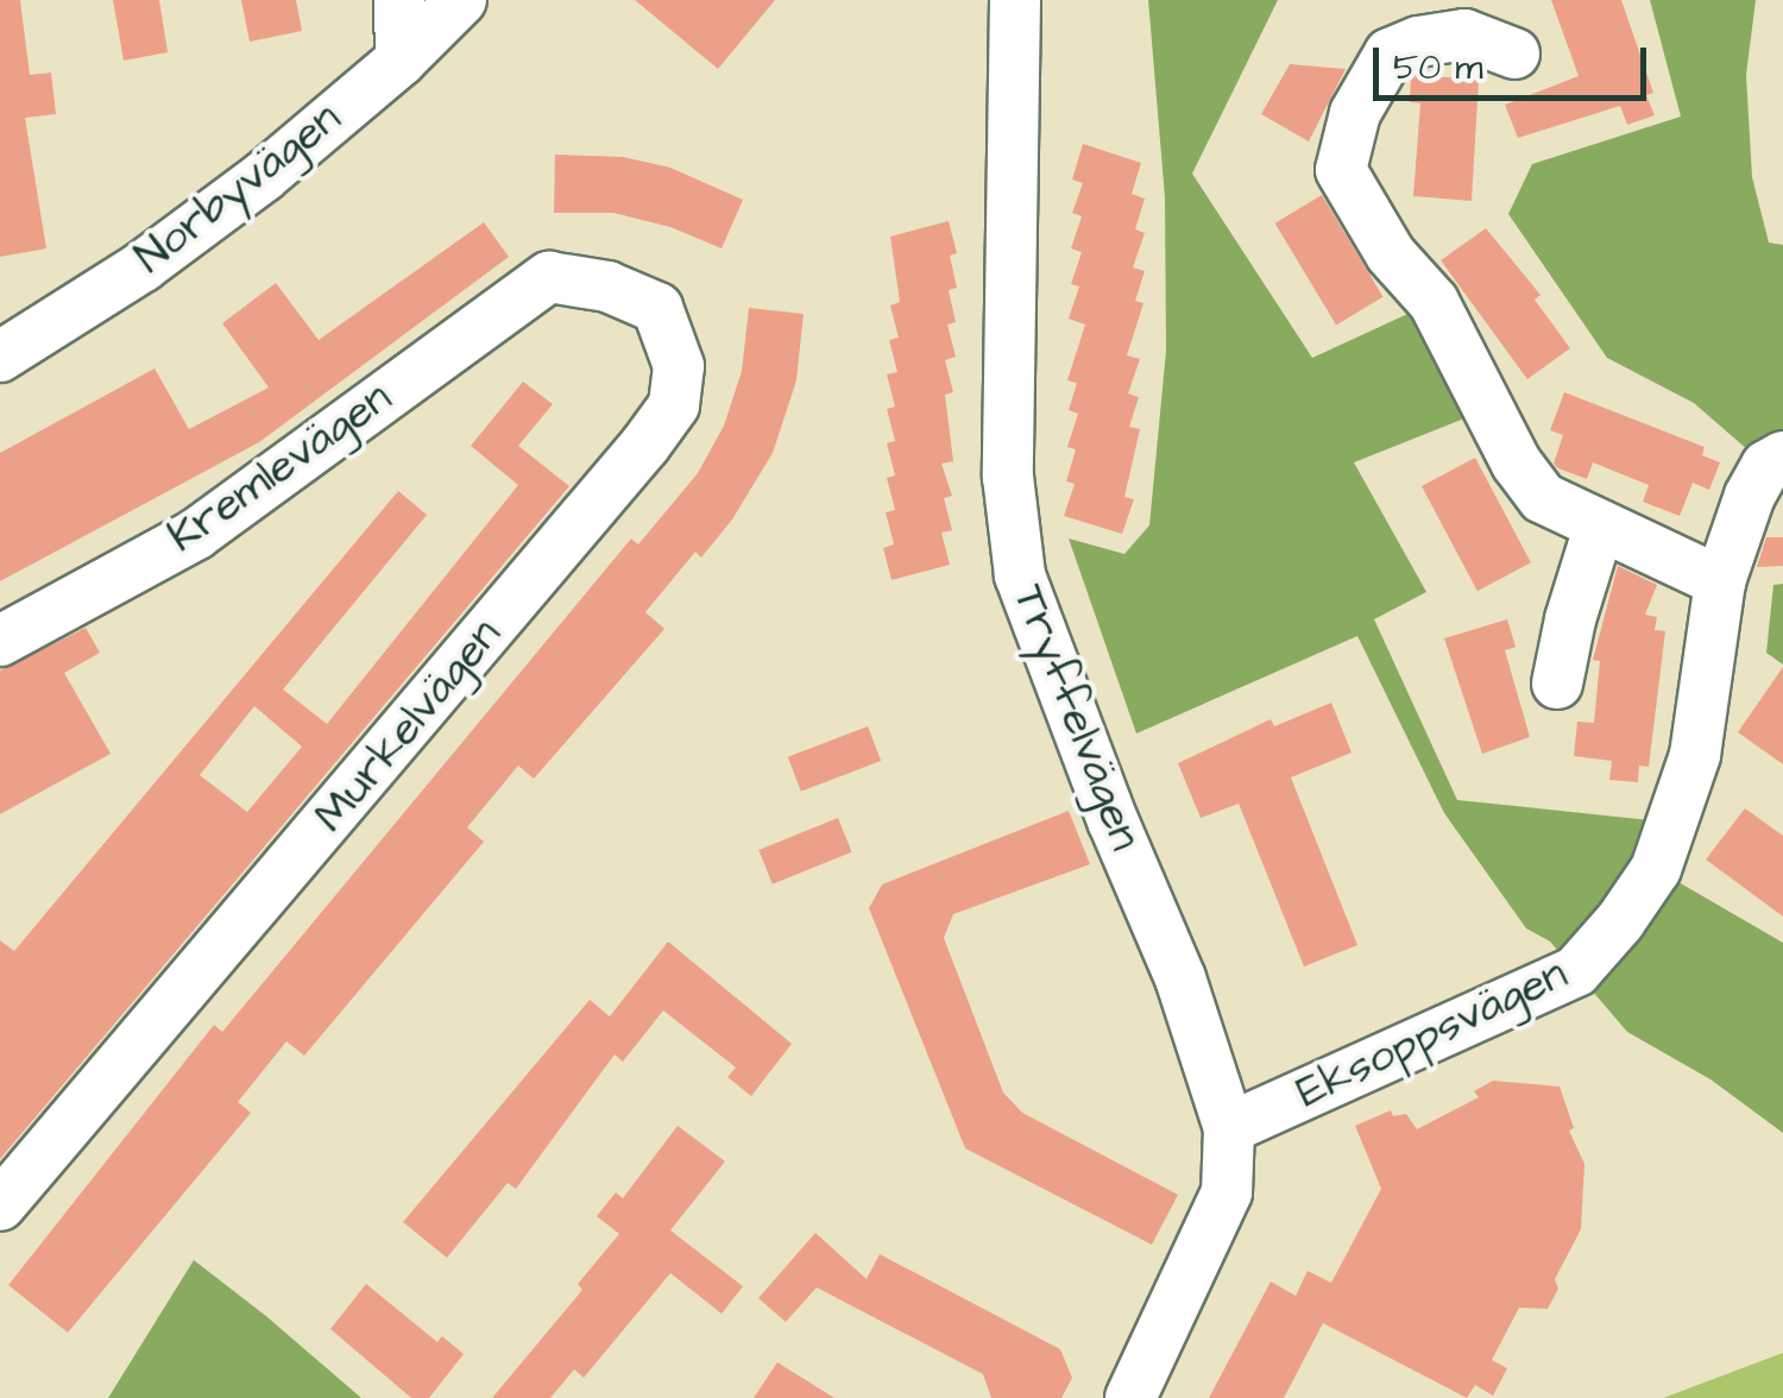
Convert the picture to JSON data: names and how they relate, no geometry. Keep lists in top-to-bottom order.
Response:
{
  "streets": {
    "street": [
      "Norbyvägen",
      "Kremlevägen",
      "Tryffelvägen",
      "Murkelvägen",
      "Eksoppsvägen"
    ]
  },
  "crossings": [
    ["Kremlevägen", "Murkelvägen"],
    ["Tryffelvägen", "Eksoppsvägen"]
  ],
  "scale_bar": "50 m"
}
